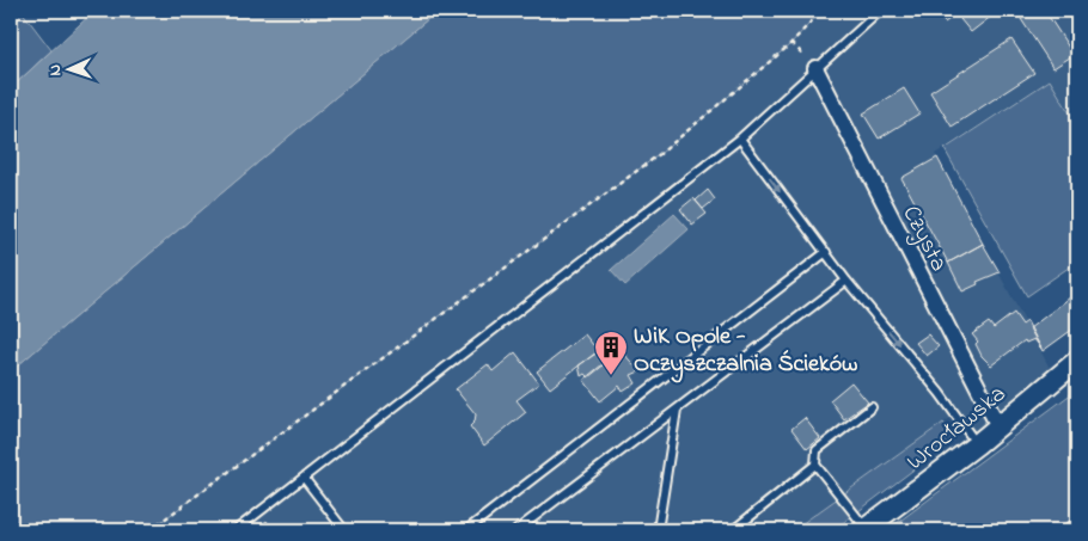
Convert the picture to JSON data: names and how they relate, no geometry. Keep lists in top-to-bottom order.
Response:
{
  "streets": {
    "main road": ["Wrocławska"],
    "street": ["Czysta"]
  },
  "crossings": [
    ["Czysta", "Wrocławska"]
  ],
  "places": {
    "building": ["WiK Opole - Oczyszczalnia Ścieków"]
  },
  "north": "left"
}
